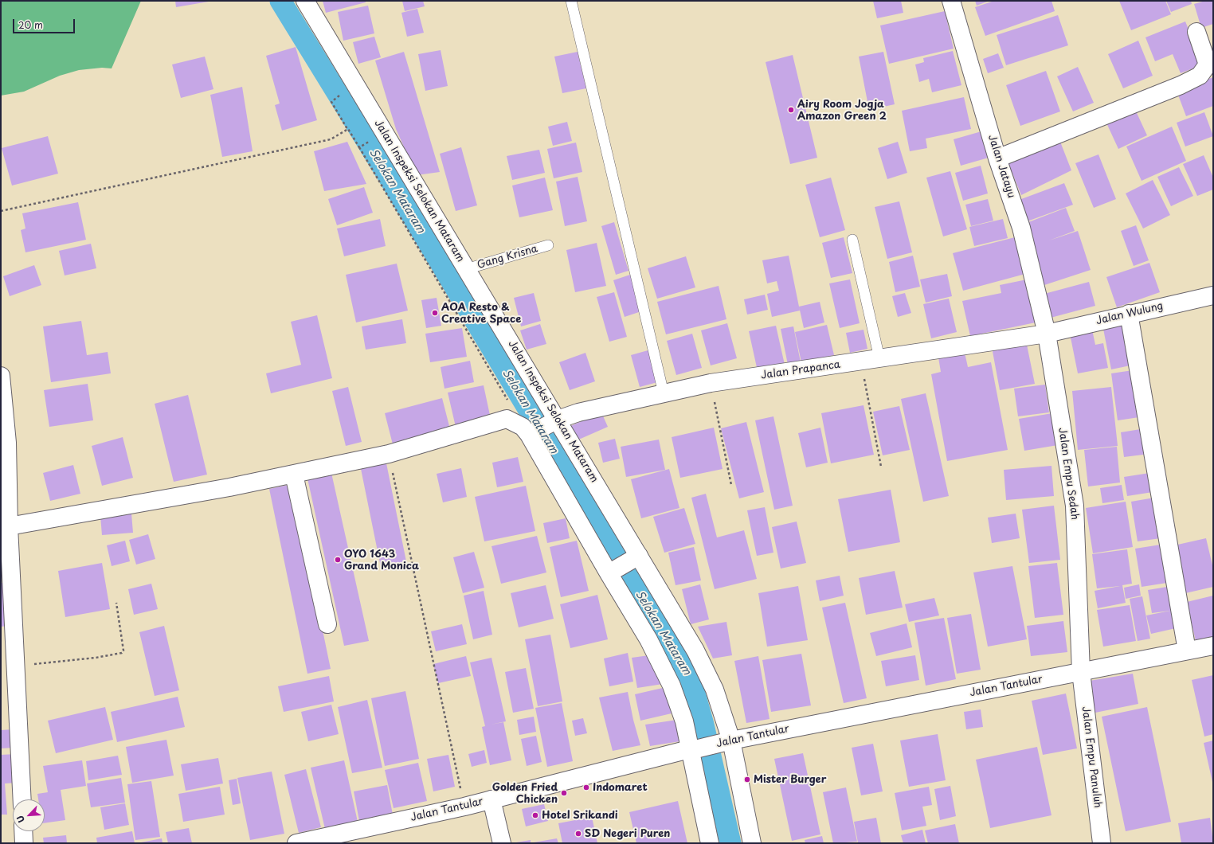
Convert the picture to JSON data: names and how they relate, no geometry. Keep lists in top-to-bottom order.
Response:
{
  "streets": {
    "street": [
      "Jalan Jatayu",
      "Jalan Inspeksi Selokan Mataram",
      "Jalan Wulung",
      "Jalan Prapanca",
      "Jalan Empu Sedah",
      "Jalan Tantular",
      "Jalan Empu Panuluh"
    ],
    "lane": ["Gang Krisna"]
  },
  "crossings": [
    ["Jalan Jatayu", "Jalan Wulung"],
    ["Jalan Jatayu", "Jalan Prapanca"],
    ["Jalan Jatayu", "Jalan Empu Sedah"],
    ["Jalan Inspeksi Selokan Mataram", "Gang Krisna"],
    ["Jalan Inspeksi Selokan Mataram", "Jalan Prapanca"],
    ["Jalan Inspeksi Selokan Mataram", "Jalan Tantular"],
    ["Jalan Wulung", "Jalan Prapanca"],
    ["Jalan Wulung", "Jalan Empu Sedah"],
    ["Jalan Prapanca", "Jalan Empu Sedah"],
    ["Jalan Empu Sedah", "Jalan Tantular"],
    ["Jalan Empu Sedah", "Jalan Empu Panuluh"],
    ["Jalan Tantular", "Jalan Empu Panuluh"]
  ],
  "water": ["Selokan Mataram"],
  "places": [
    "Airy Room Jogja Amazon Green 2",
    "AOA Resto & Creative Space",
    "OYO 1643 Grand Monica",
    "Mister Burger",
    "Indomaret",
    "Golden Fried Chicken",
    "Hotel Srikandi",
    "SD Negeri Puren"
  ],
  "scale_bar": "20 m",
  "north": "bottom left"
}
